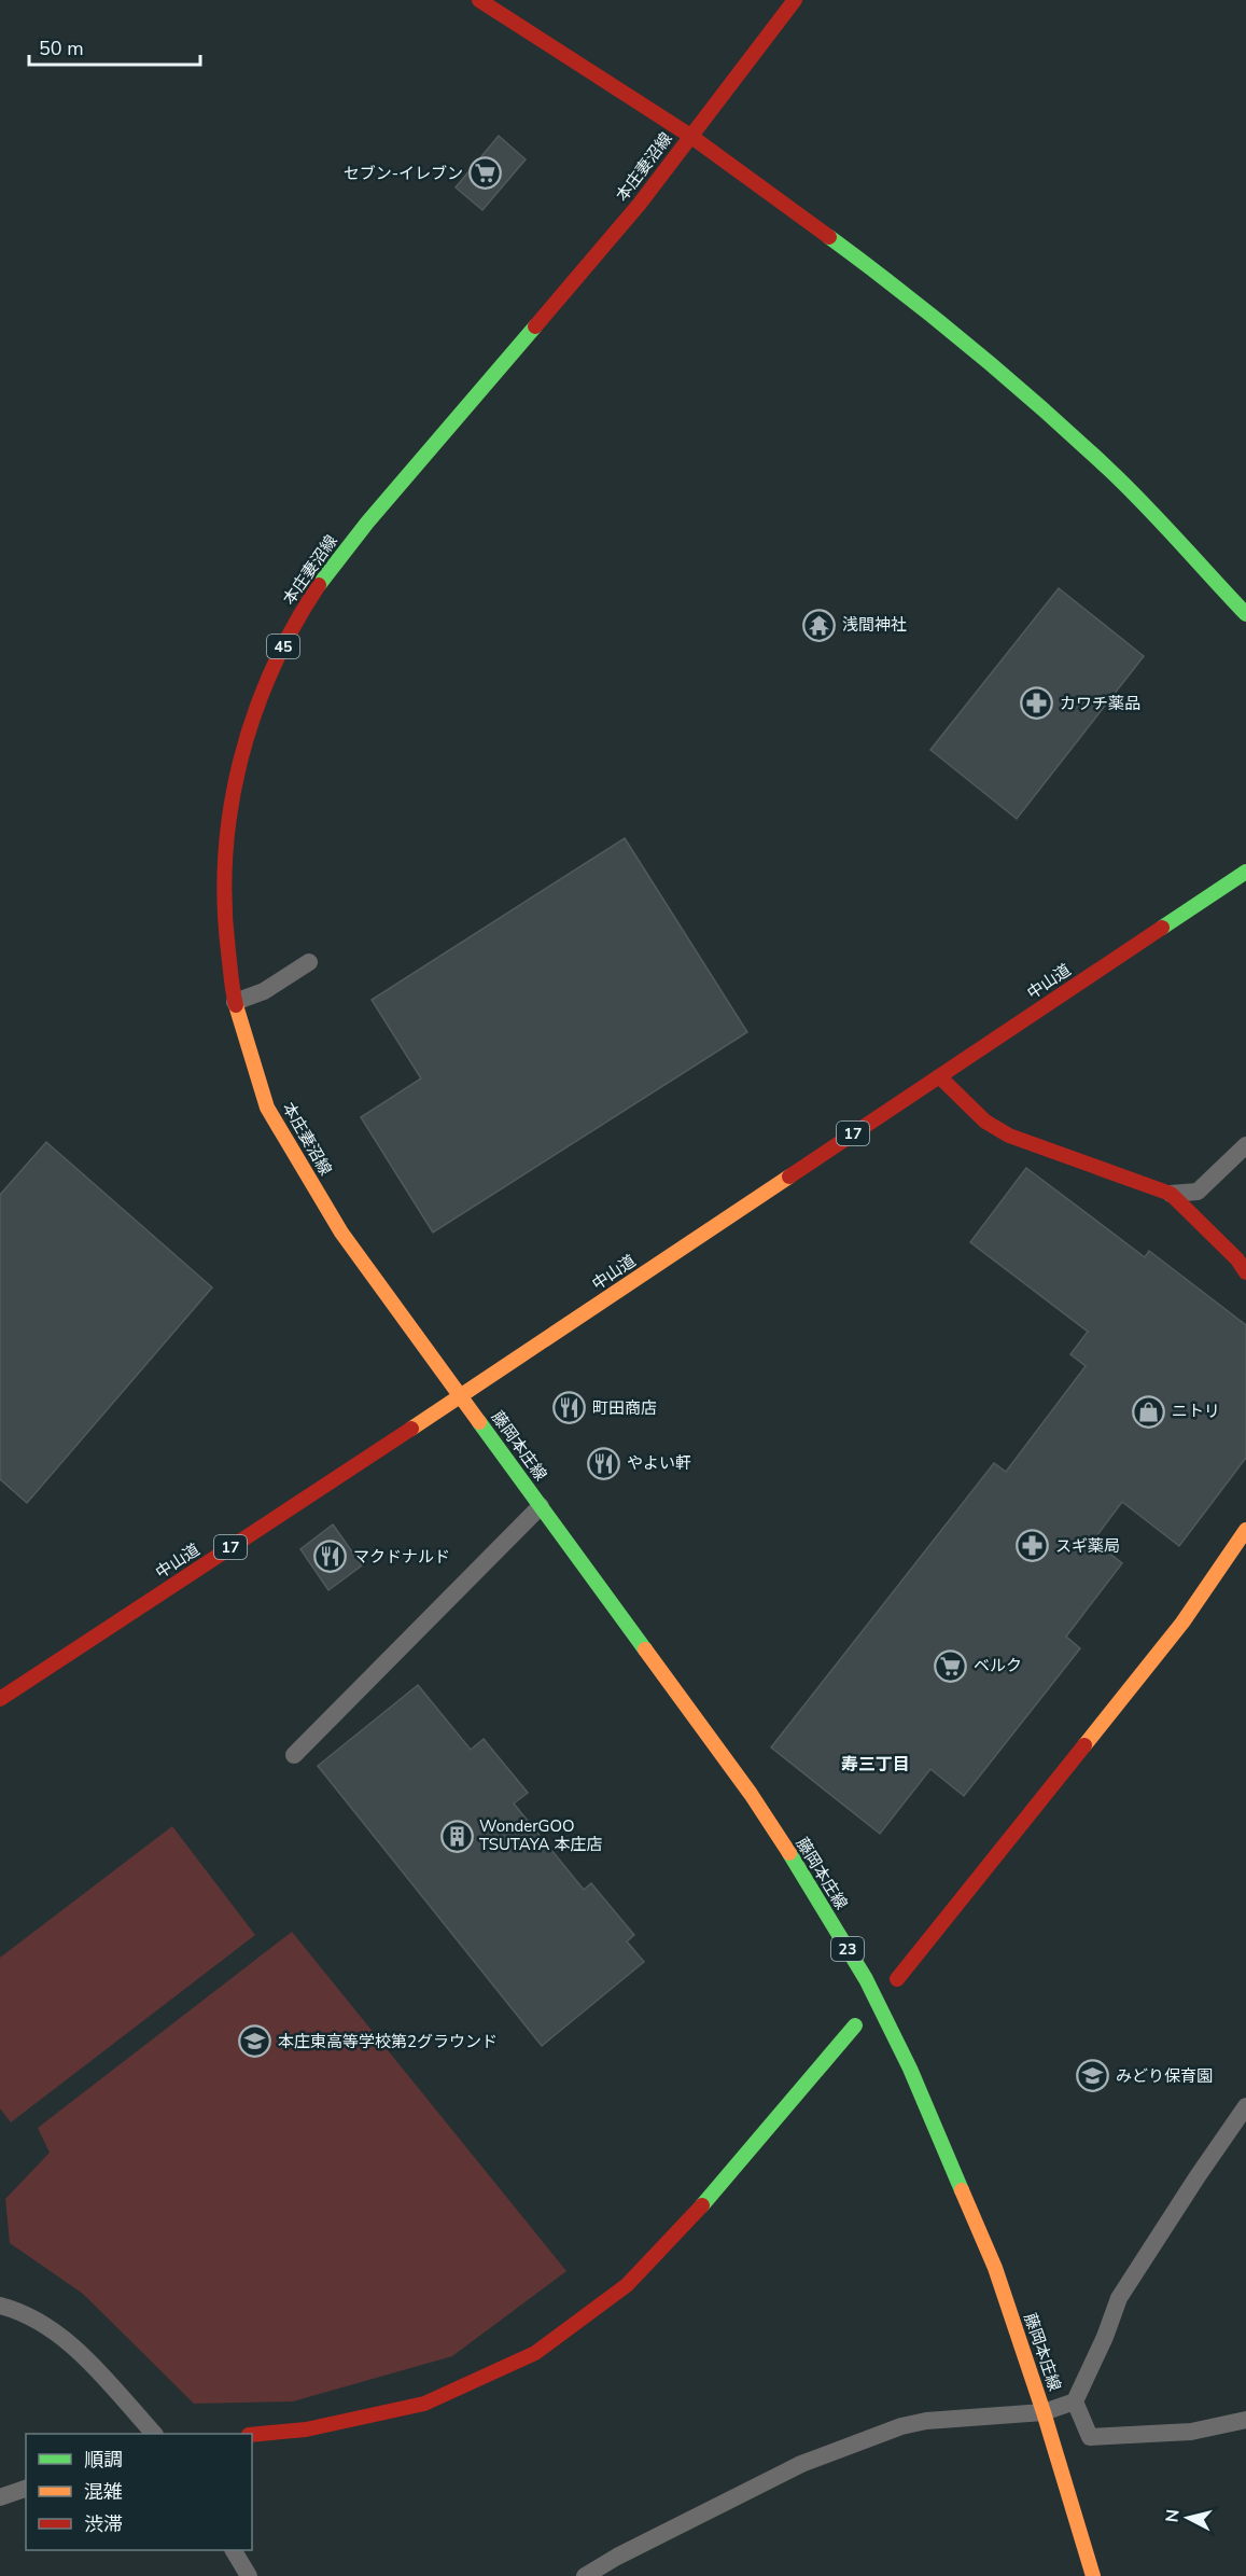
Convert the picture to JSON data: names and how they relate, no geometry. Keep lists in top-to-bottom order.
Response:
{
  "streets": {
    "main road": [
      "本庄妻沼線",
      "45",
      "中山道",
      "17",
      "藤岡本庄線",
      "23"
    ]
  },
  "crossings": [
    ["本庄妻沼線", "中山道"],
    ["本庄妻沼線", "藤岡本庄線"],
    ["中山道", "藤岡本庄線"]
  ],
  "districts": ["寿三丁目"],
  "places": {
    "supermarket": ["セブン-イレブン", "ベルク"],
    "temple": ["浅間神社"],
    "pharmacy": ["カワチ薬品", "スギ薬局"],
    "restaurant": ["町田商店", "やよい軒", "マクドナルド"],
    "shop": ["ニトリ"],
    "building": ["WonderGOO TSUTAYA 本庄店"],
    "school or university": ["本庄東高等学校第2グラウンド", "みどり保育園"]
  },
  "legend": ["順調", "混雑", "渋滞"],
  "scale_bar": "50 m",
  "north": "left"
}
